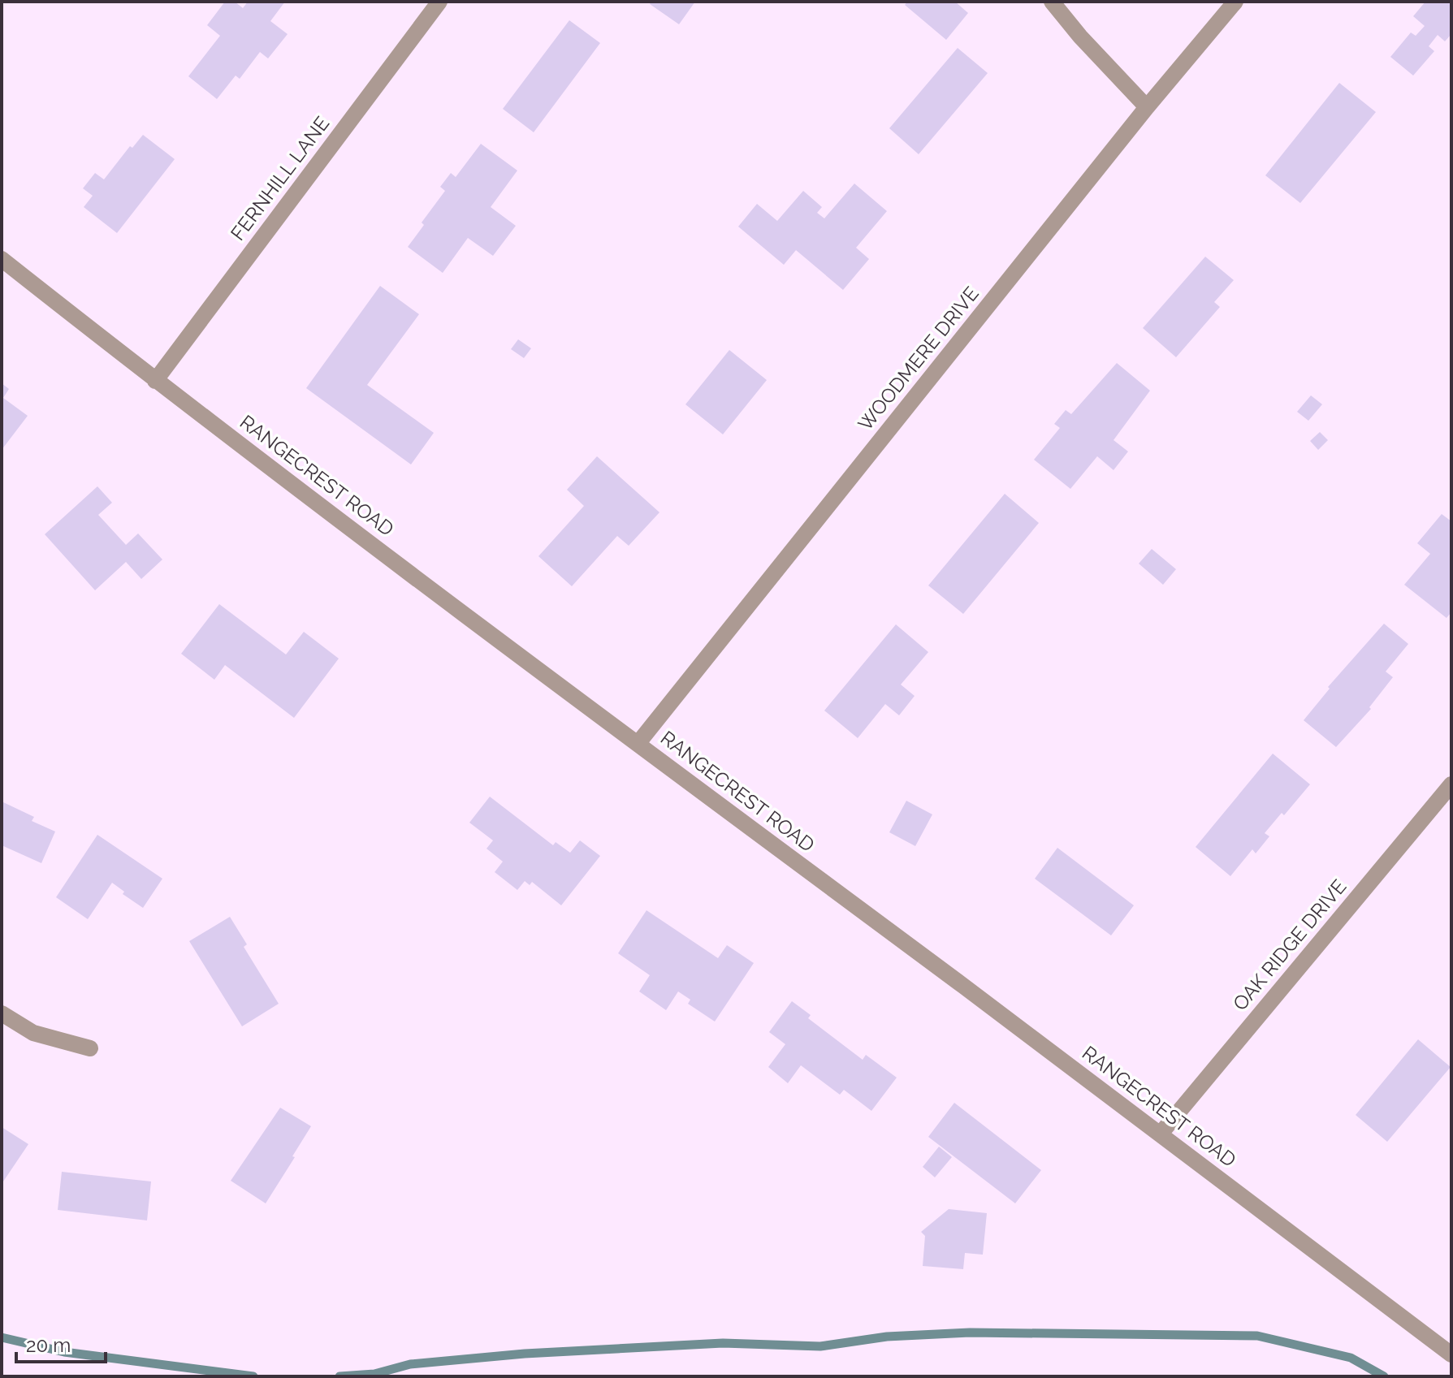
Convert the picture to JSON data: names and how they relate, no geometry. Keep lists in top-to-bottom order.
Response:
{
  "streets": {
    "street": [
      "FERNHILL LANE",
      "WOODMERE DRIVE",
      "RANGECREST ROAD",
      "OAK RIDGE DRIVE"
    ]
  },
  "crossings": [
    ["FERNHILL LANE", "RANGECREST ROAD"],
    ["WOODMERE DRIVE", "RANGECREST ROAD"],
    ["RANGECREST ROAD", "OAK RIDGE DRIVE"]
  ],
  "scale_bar": "20 m"
}
